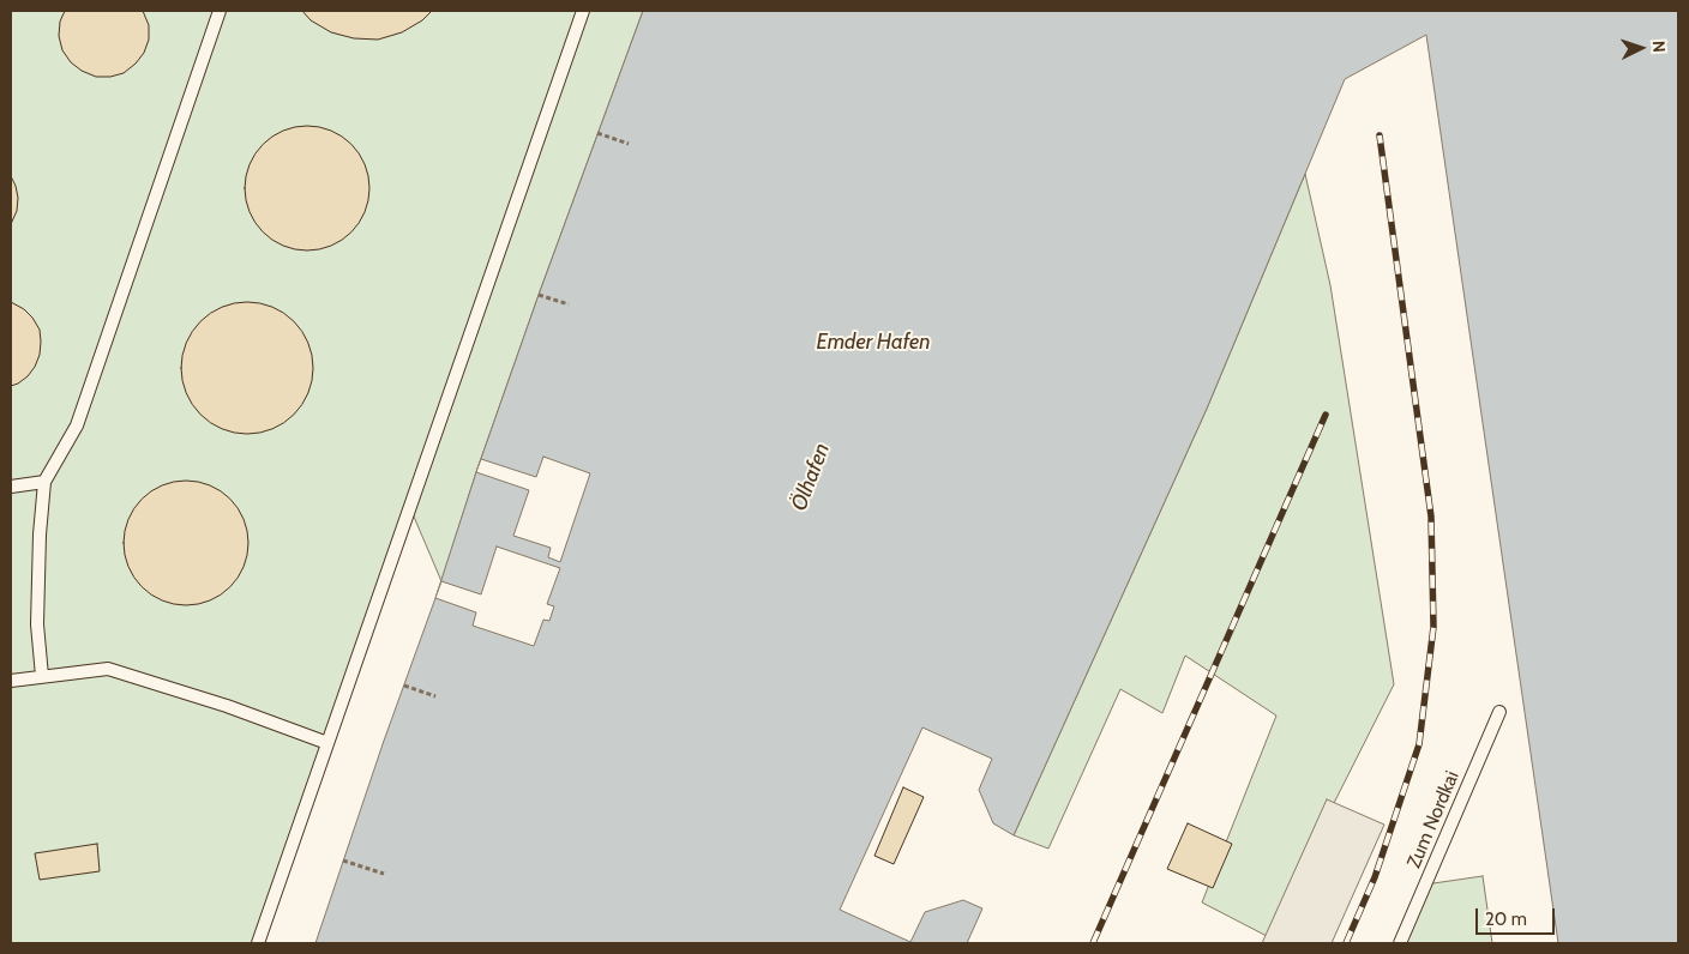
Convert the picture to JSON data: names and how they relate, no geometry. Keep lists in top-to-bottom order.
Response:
{
  "streets": {
    "lane": ["Zum Nordkai"]
  },
  "water": ["Emder Hafen", "Ölhafen"],
  "scale_bar": "20 m",
  "north": "right"
}
